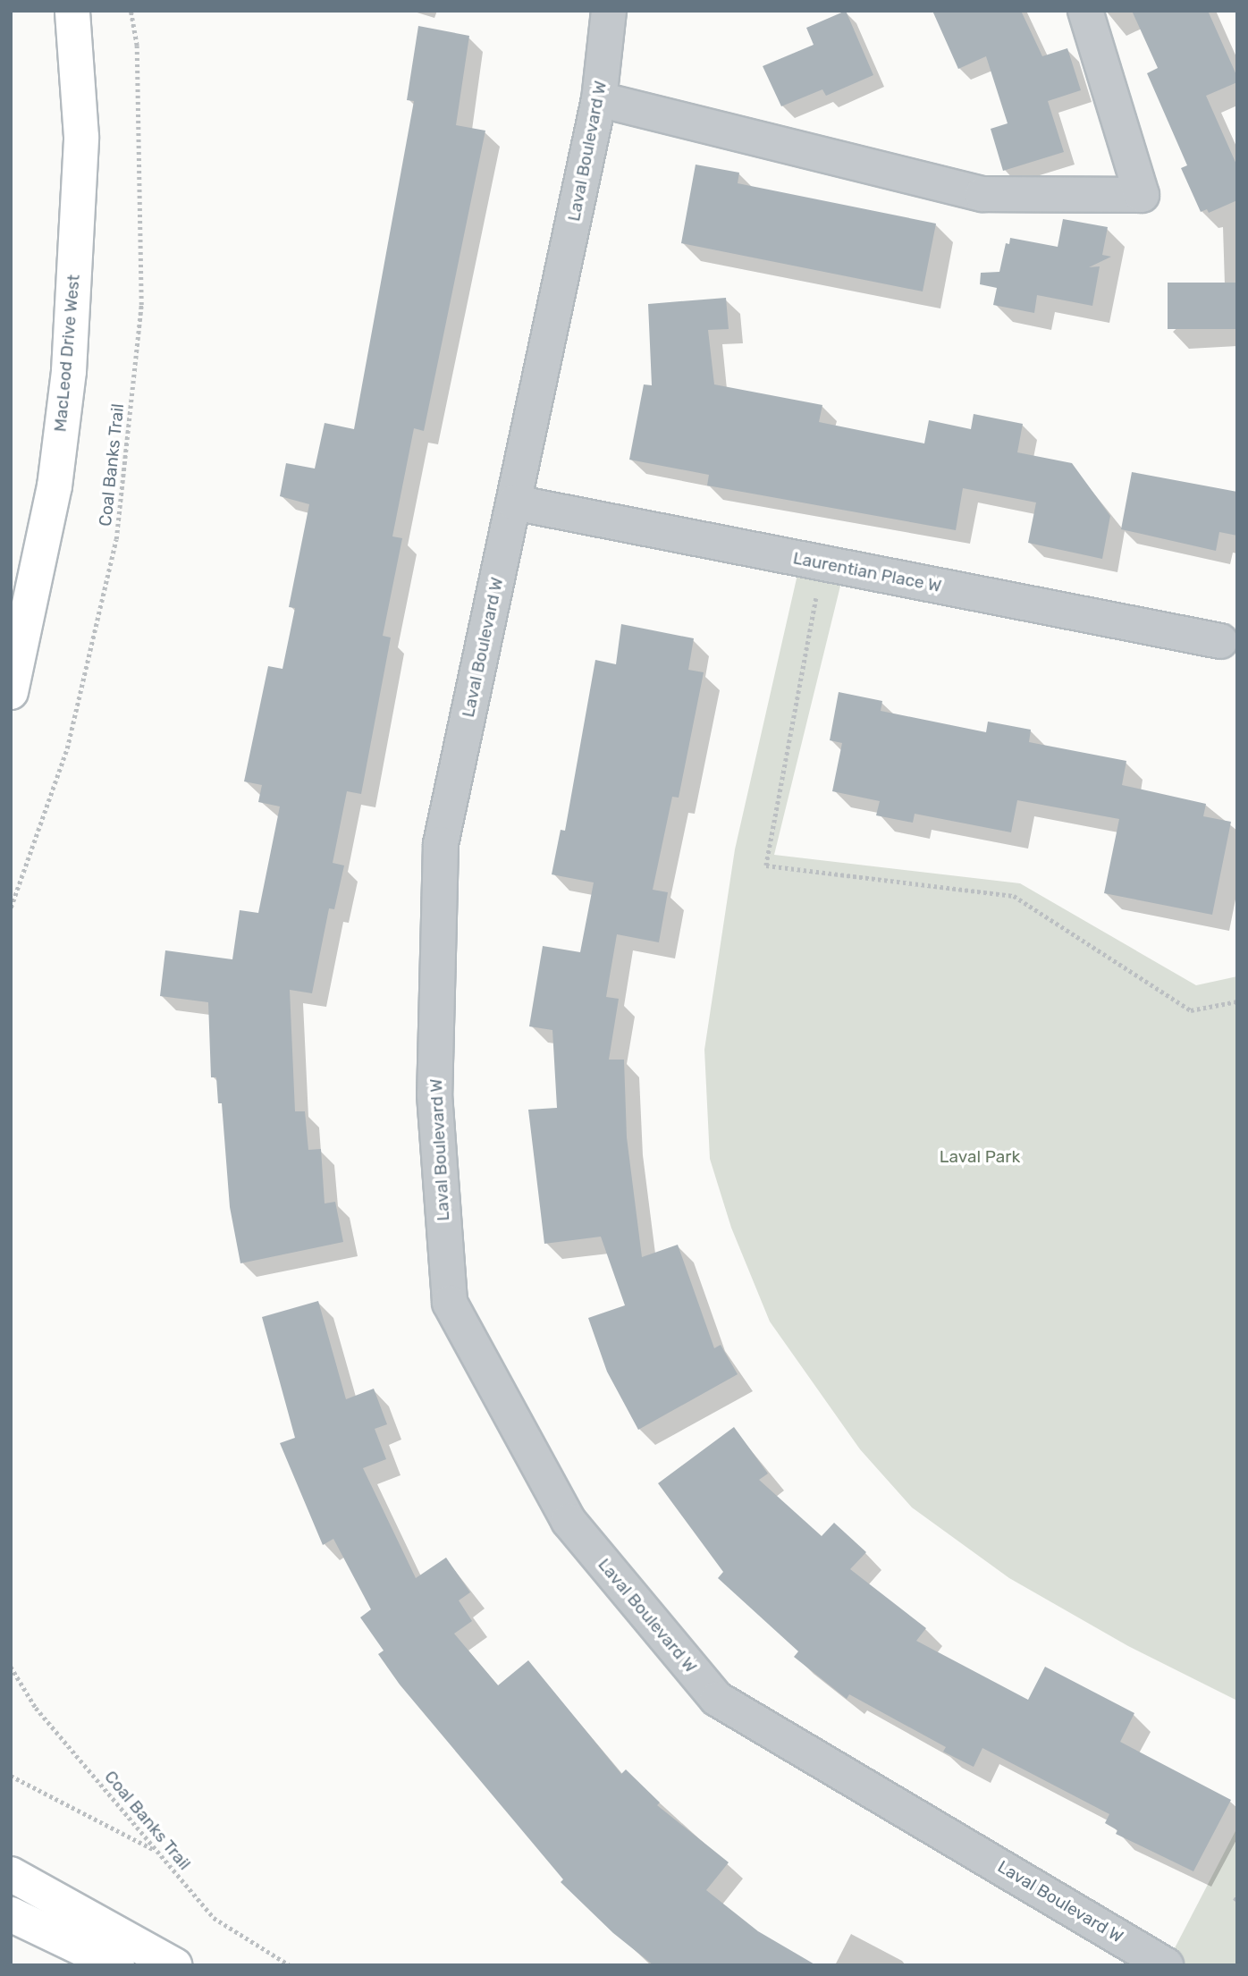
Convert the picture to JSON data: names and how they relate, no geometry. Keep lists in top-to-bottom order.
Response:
{
  "streets": {
    "main road": ["MacLeod Drive West"],
    "street": ["Laval Boulevard W", "Laurentian Place W"],
    "path": ["Coal Banks Trail"]
  },
  "crossings": [
    ["Laval Boulevard W", "Laurentian Place W"]
  ],
  "parks": ["Laval Park"]
}
